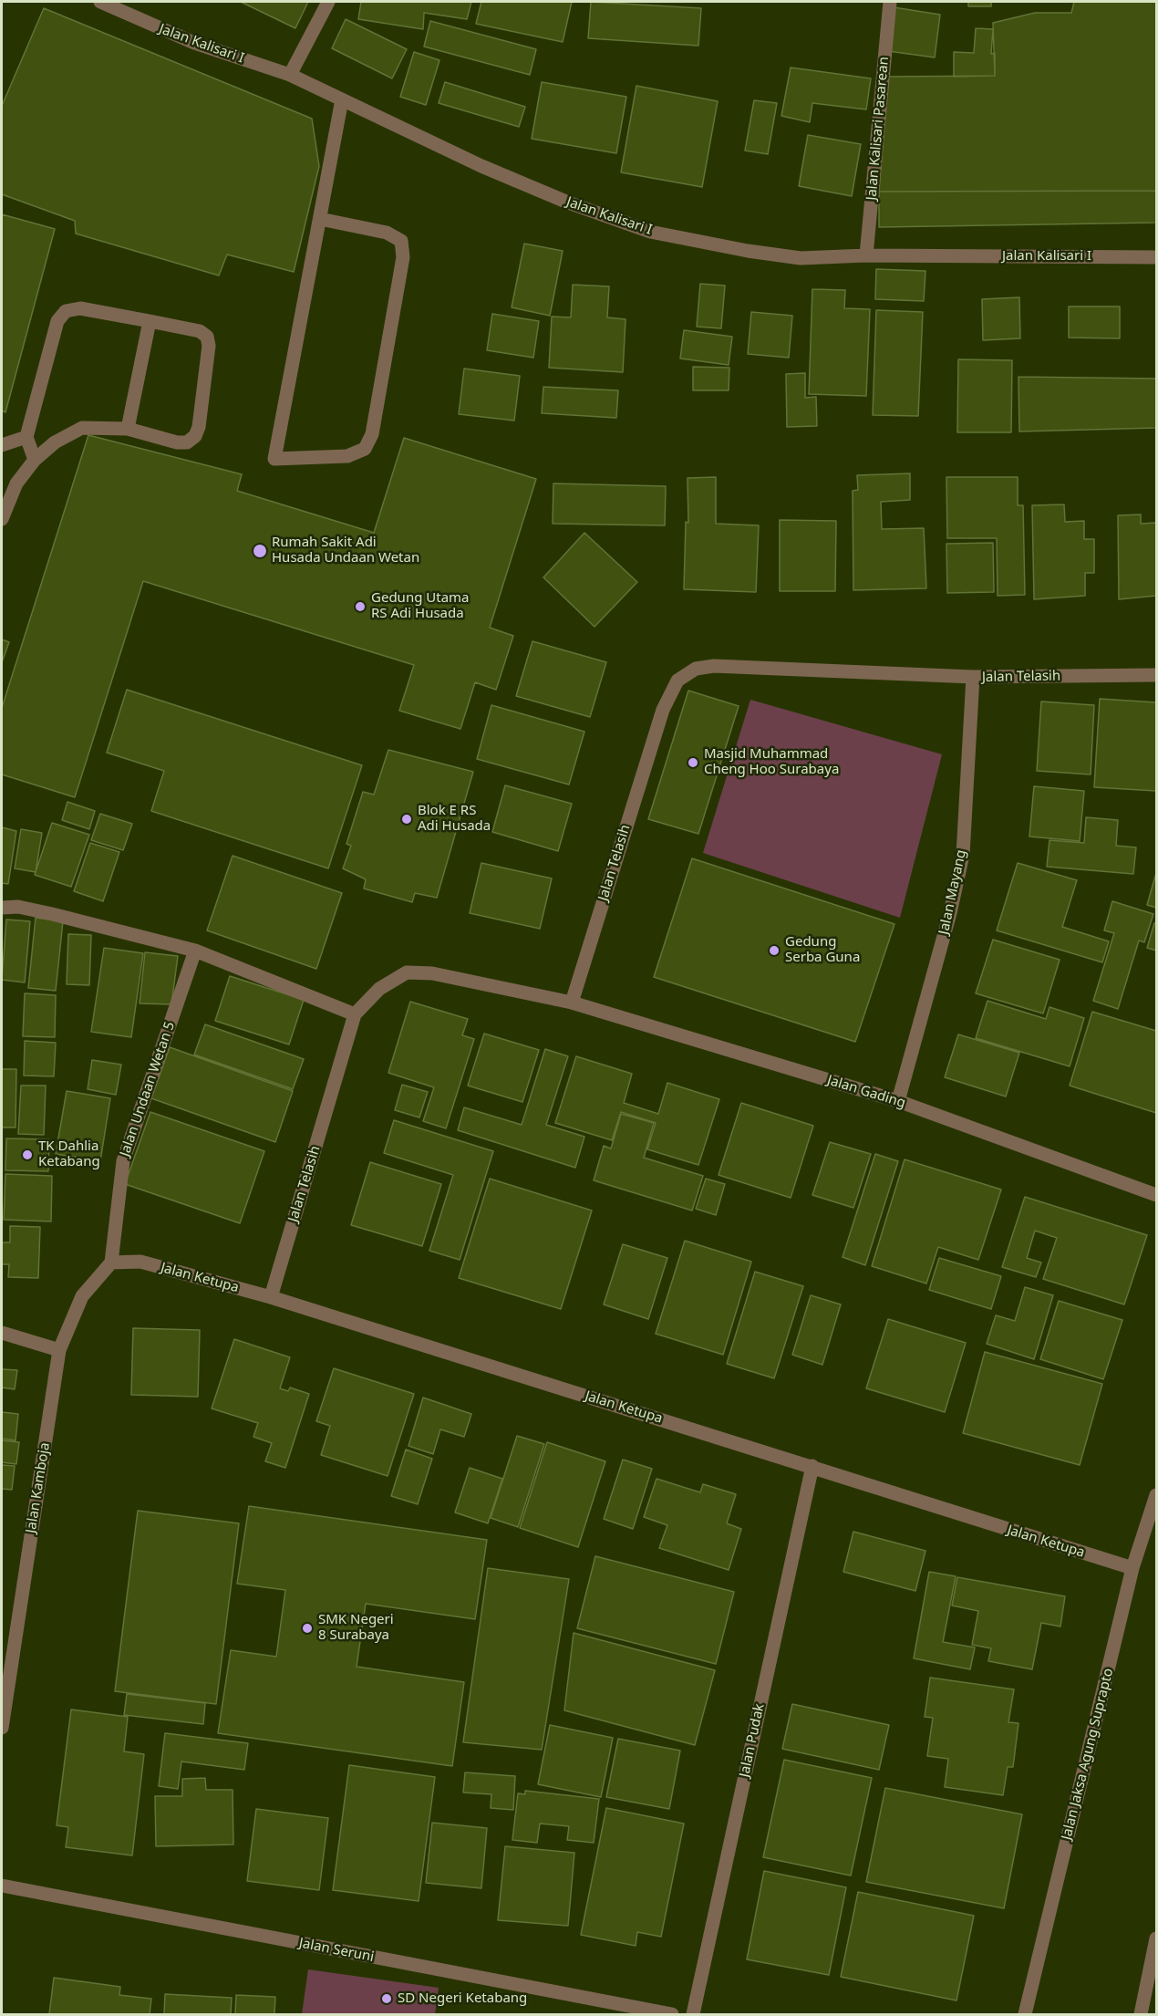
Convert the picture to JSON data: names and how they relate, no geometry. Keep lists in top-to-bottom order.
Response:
{
  "streets": {
    "street": [
      "Jalan Kalisari I",
      "Jalan Kalisari Pasarean",
      "Jalan Telasih",
      "Jalan Mayang",
      "Jalan Undaan Wetan 5",
      "Jalan Gading",
      "Jalan Ketupa",
      "Jalan Kamboja",
      "Jalan Pudak",
      "Jalan Jaksa Agung Suprapto",
      "Jalan Seruni"
    ]
  },
  "crossings": [
    ["Jalan Kalisari I", "Jalan Kalisari Pasarean"],
    ["Jalan Telasih", "Jalan Mayang"],
    ["Jalan Telasih", "Jalan Gading"],
    ["Jalan Telasih", "Jalan Ketupa"],
    ["Jalan Mayang", "Jalan Gading"],
    ["Jalan Undaan Wetan 5", "Jalan Ketupa"],
    ["Jalan Undaan Wetan 5", "Jalan Kamboja"],
    ["Jalan Ketupa", "Jalan Kamboja"],
    ["Jalan Ketupa", "Jalan Pudak"],
    ["Jalan Ketupa", "Jalan Jaksa Agung Suprapto"]
  ],
  "places": [
    "Rumah Sakit Adi Husada Undaan Wetan",
    "Gedung Utama RS Adi Husada",
    "Masjid Muhammad Cheng Hoo Surabaya",
    "Blok E RS Adi Husada",
    "Gedung Serba Guna",
    "TK Dahlia Ketabang",
    "SMK Negeri 8 Surabaya",
    "SD Negeri Ketabang"
  ]
}
